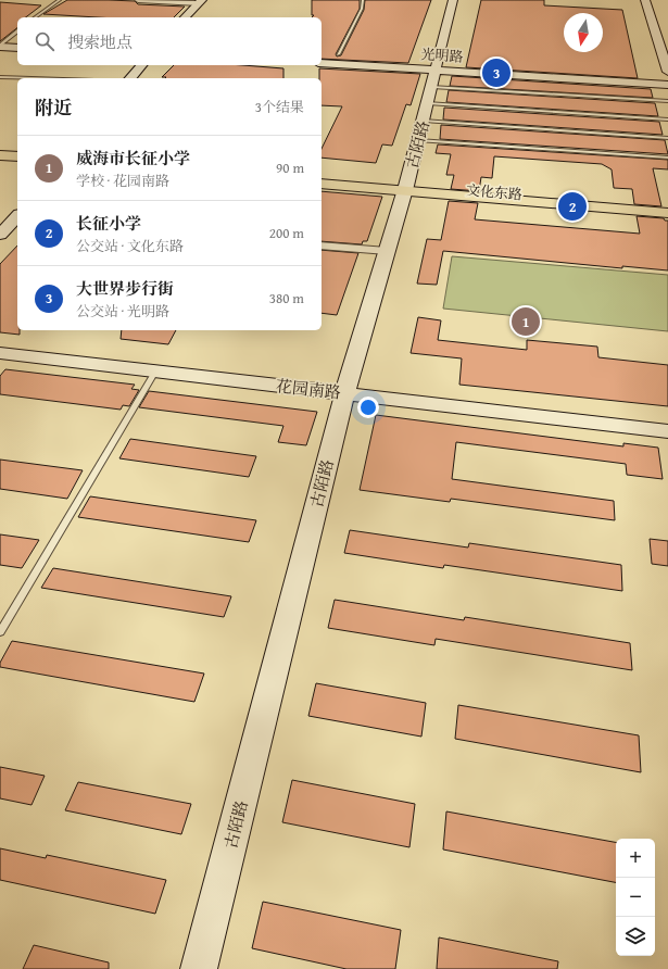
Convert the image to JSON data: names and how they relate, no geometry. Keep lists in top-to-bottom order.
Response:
{
  "streets": {
    "main road": ["文化东路"],
    "street": ["光明路", "古陌路", "花园南路"]
  },
  "crossings": [
    ["光明路", "古陌路"],
    ["古陌路", "文化东路"],
    ["古陌路", "花园南路"]
  ],
  "north": "bottom",
  "page": {
    "search": "搜索地点",
    "pins": ["3", "2", "1"],
    "heading": ["附近", "3个结果"],
    "list": [
      {
        "mark": "1",
        "name": "威海市长征小学",
        "note": "学校 · 花园南路",
        "value": "90 m"
      },
      {
        "mark": "2",
        "name": "长征小学",
        "note": "公交站 · 文化东路",
        "value": "200 m"
      },
      {
        "mark": "3",
        "name": "大世界步行街",
        "note": "公交站 · 光明路",
        "value": "380 m"
      }
    ],
    "map_buttons": ["+", "−"]
  }
}
